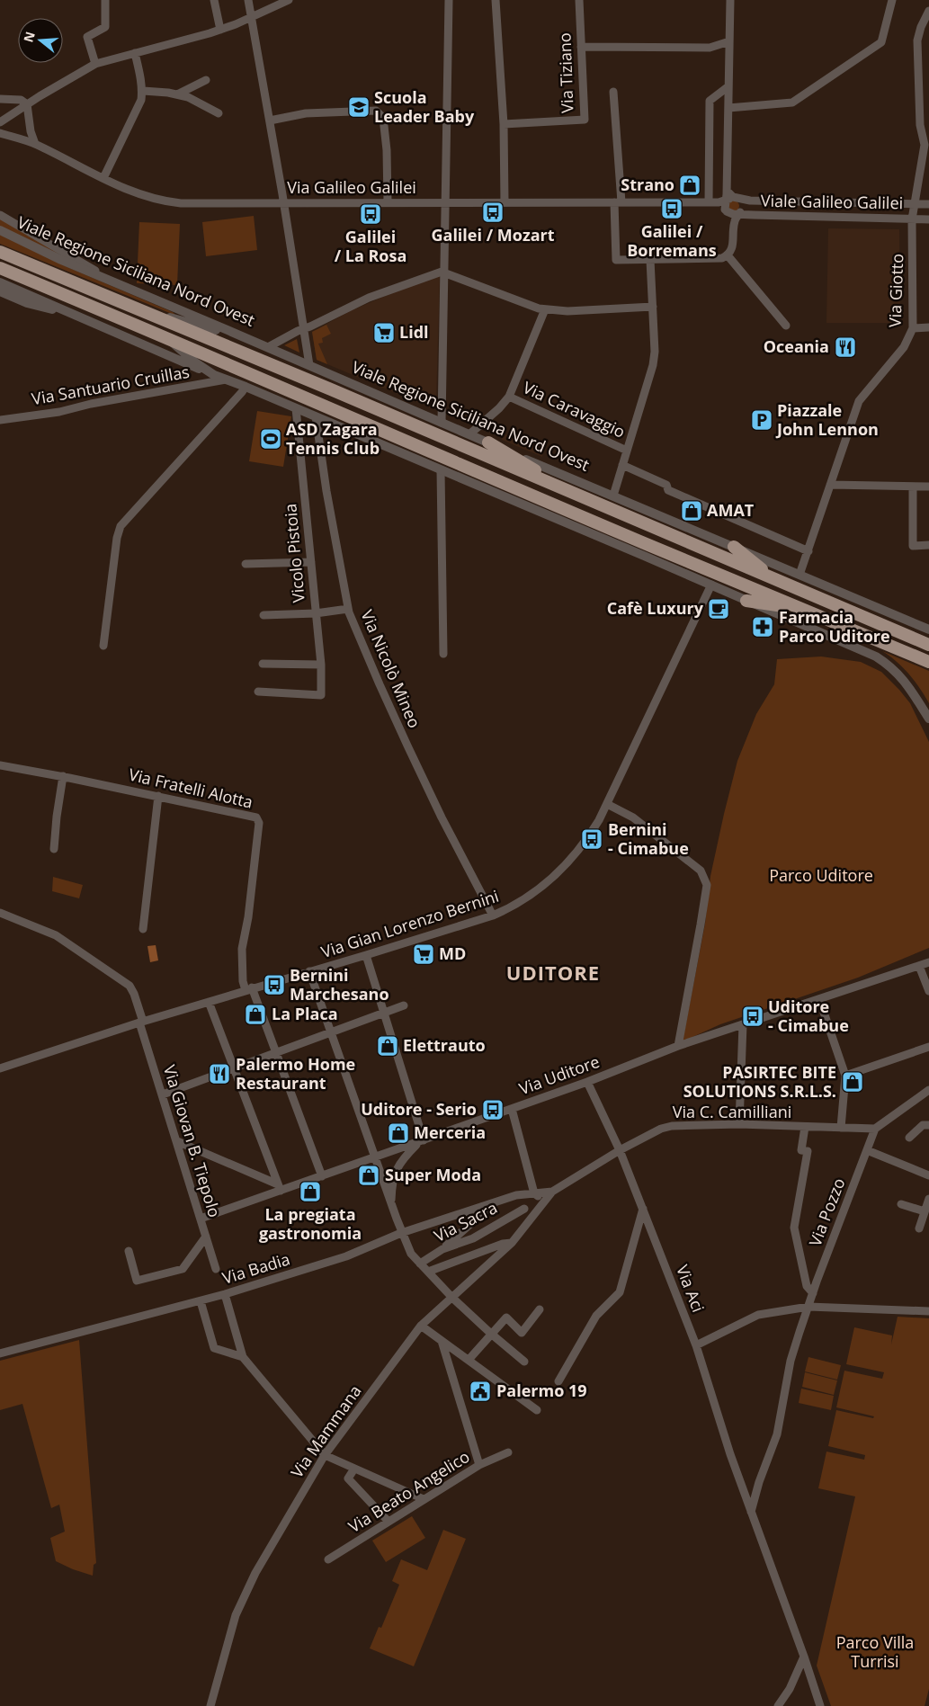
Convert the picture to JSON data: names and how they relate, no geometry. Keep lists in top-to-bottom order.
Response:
{
  "streets": {
    "main road": ["Viale Regione Siciliana Nord Ovest"],
    "street": [
      "Via Tiziano",
      "Via Galileo Galilei",
      "Viale Galileo Galilei",
      "Via Giotto",
      "Via Santuario Cruillas",
      "Via Caravaggio",
      "Vicolo Pistoia",
      "Via Nicolò Mineo",
      "Via Fratelli Alotta",
      "Via Gian Lorenzo Bernini",
      "Via Uditore",
      "Via C. Camilliani",
      "Via Giovan B. Tiepolo",
      "Via Pozzo",
      "Via Sacra",
      "Via Badia",
      "Via Aci",
      "Via Mammana",
      "Via Beato Angelico"
    ]
  },
  "crossings": [
    ["Via Galileo Galilei", "Viale Galileo Galilei"],
    ["Viale Galileo Galilei", "Via Giotto"],
    ["Viale Regione Siciliana Nord Ovest", "Via Giotto"],
    ["Via Nicolò Mineo", "Via Gian Lorenzo Bernini"],
    ["Via Fratelli Alotta", "Via Gian Lorenzo Bernini"],
    ["Via Fratelli Alotta", "Via Uditore"],
    ["Via Gian Lorenzo Bernini", "Via Giovan B. Tiepolo"],
    ["Via Uditore", "Via Giovan B. Tiepolo"],
    ["Via Uditore", "Via Aci"],
    ["Via C. Camilliani", "Via Pozzo"],
    ["Via C. Camilliani", "Via Badia"],
    ["Via C. Camilliani", "Via Aci"],
    ["Via C. Camilliani", "Via Mammana"],
    ["Via Pozzo", "Via Aci"],
    ["Via Badia", "Via Mammana"]
  ],
  "districts": ["UDITORE"],
  "parks": ["Parco Uditore", "Parco Villa Turrisi"],
  "places": {
    "school or university": ["Scuola Leader Baby"],
    "shop": [
      "Strano",
      "AMAT",
      "La Placa",
      "Elettrauto",
      "PASIRTEC BITE SOLUTIONS S.R.L.S.",
      "Merceria",
      "Super Moda",
      "La pregiata gastronomia"
    ],
    "bus stop": [
      "Galilei / Borremans",
      "Galilei / Mozart",
      "Galilei / La Rosa",
      "Bernini - Cimabue",
      "Bernini Marchesano",
      "Uditore - Cimabue",
      "Uditore - Serio"
    ],
    "supermarket": ["Lidl", "MD"],
    "restaurant": ["Oceania", "Palermo Home Restaurant"],
    "parking": ["Piazzale John Lennon"],
    "sports": ["ASD Zagara Tennis Club"],
    "cafe": ["Cafè Luxury"],
    "pharmacy": ["Farmacia Parco Uditore"],
    "public building": ["Palermo 19"]
  },
  "north": "left"
}
